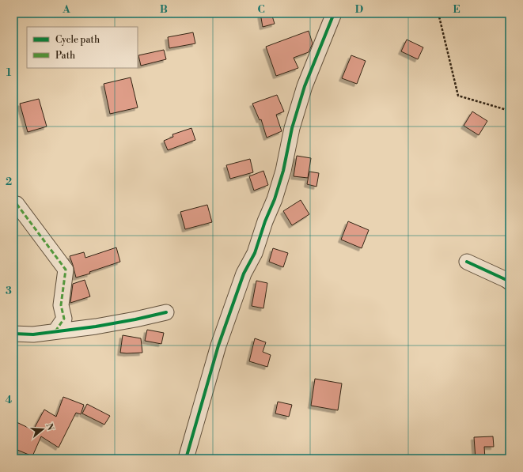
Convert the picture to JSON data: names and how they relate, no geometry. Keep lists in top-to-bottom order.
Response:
{
  "legend": ["Cycle path", "Path"],
  "north": "right",
  "grid": {
    "columns": [
      "A",
      "B",
      "C",
      "D",
      "E"
    ],
    "rows": [
      "1",
      "2",
      "3",
      "4"
    ]
  }
}
